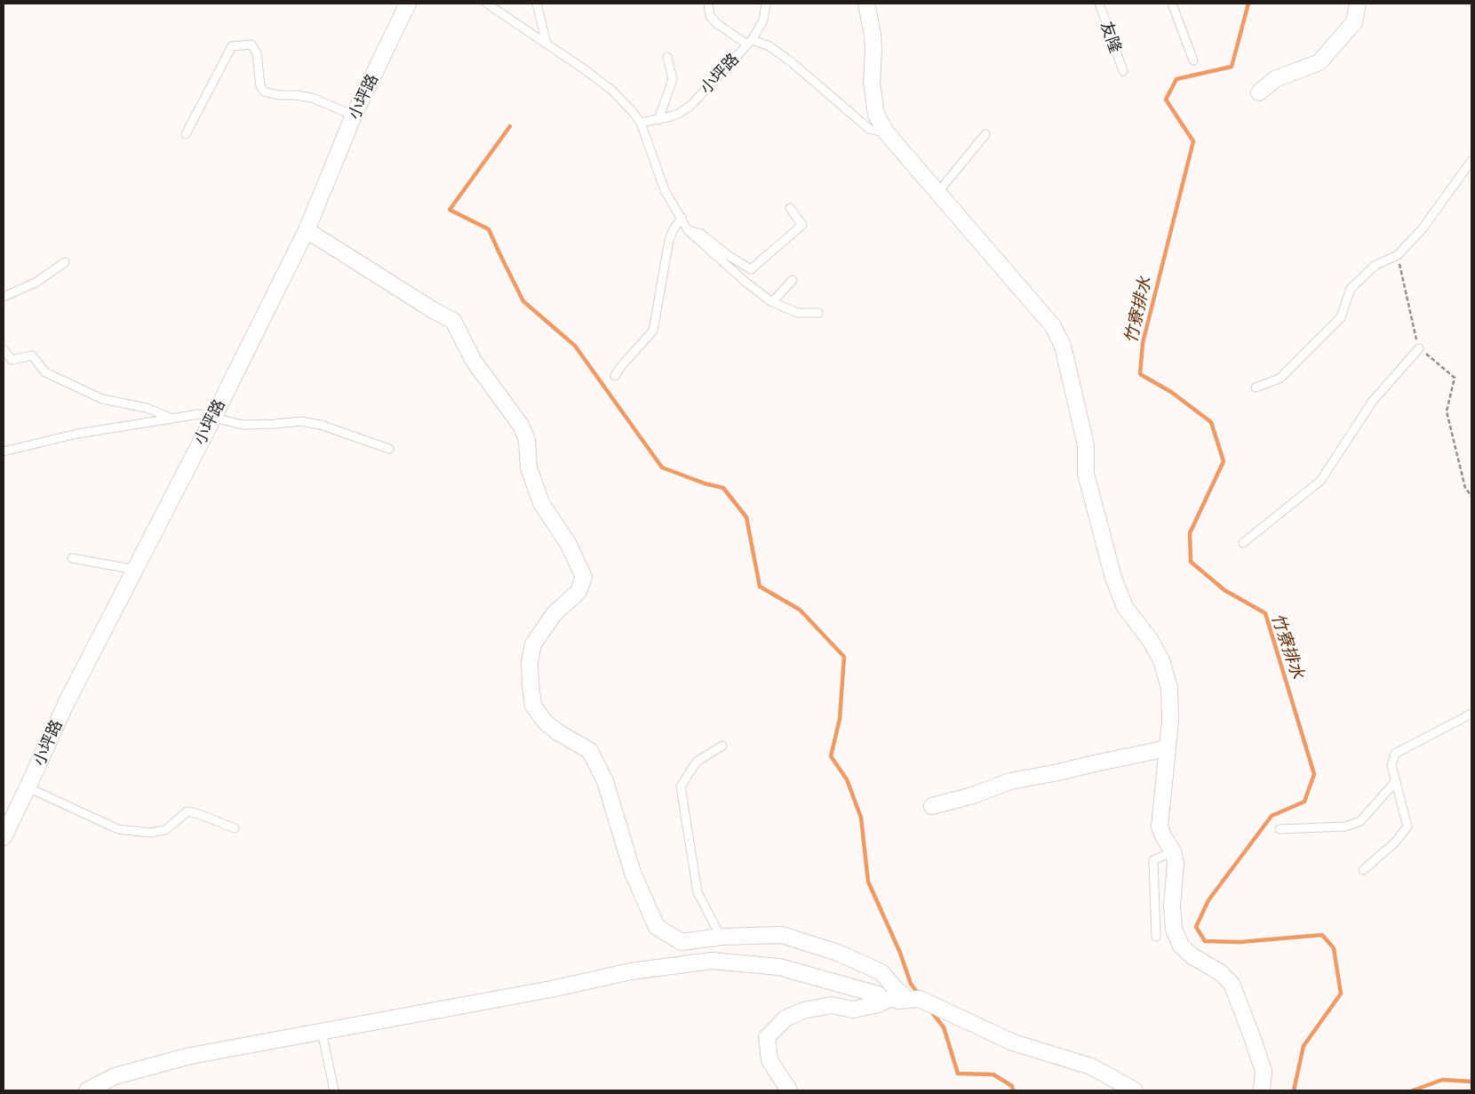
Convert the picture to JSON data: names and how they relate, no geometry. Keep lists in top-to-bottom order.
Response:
{
  "streets": {
    "street": ["小坪路"],
    "lane": ["友隆"]
  },
  "water": ["竹寮排水"]
}
